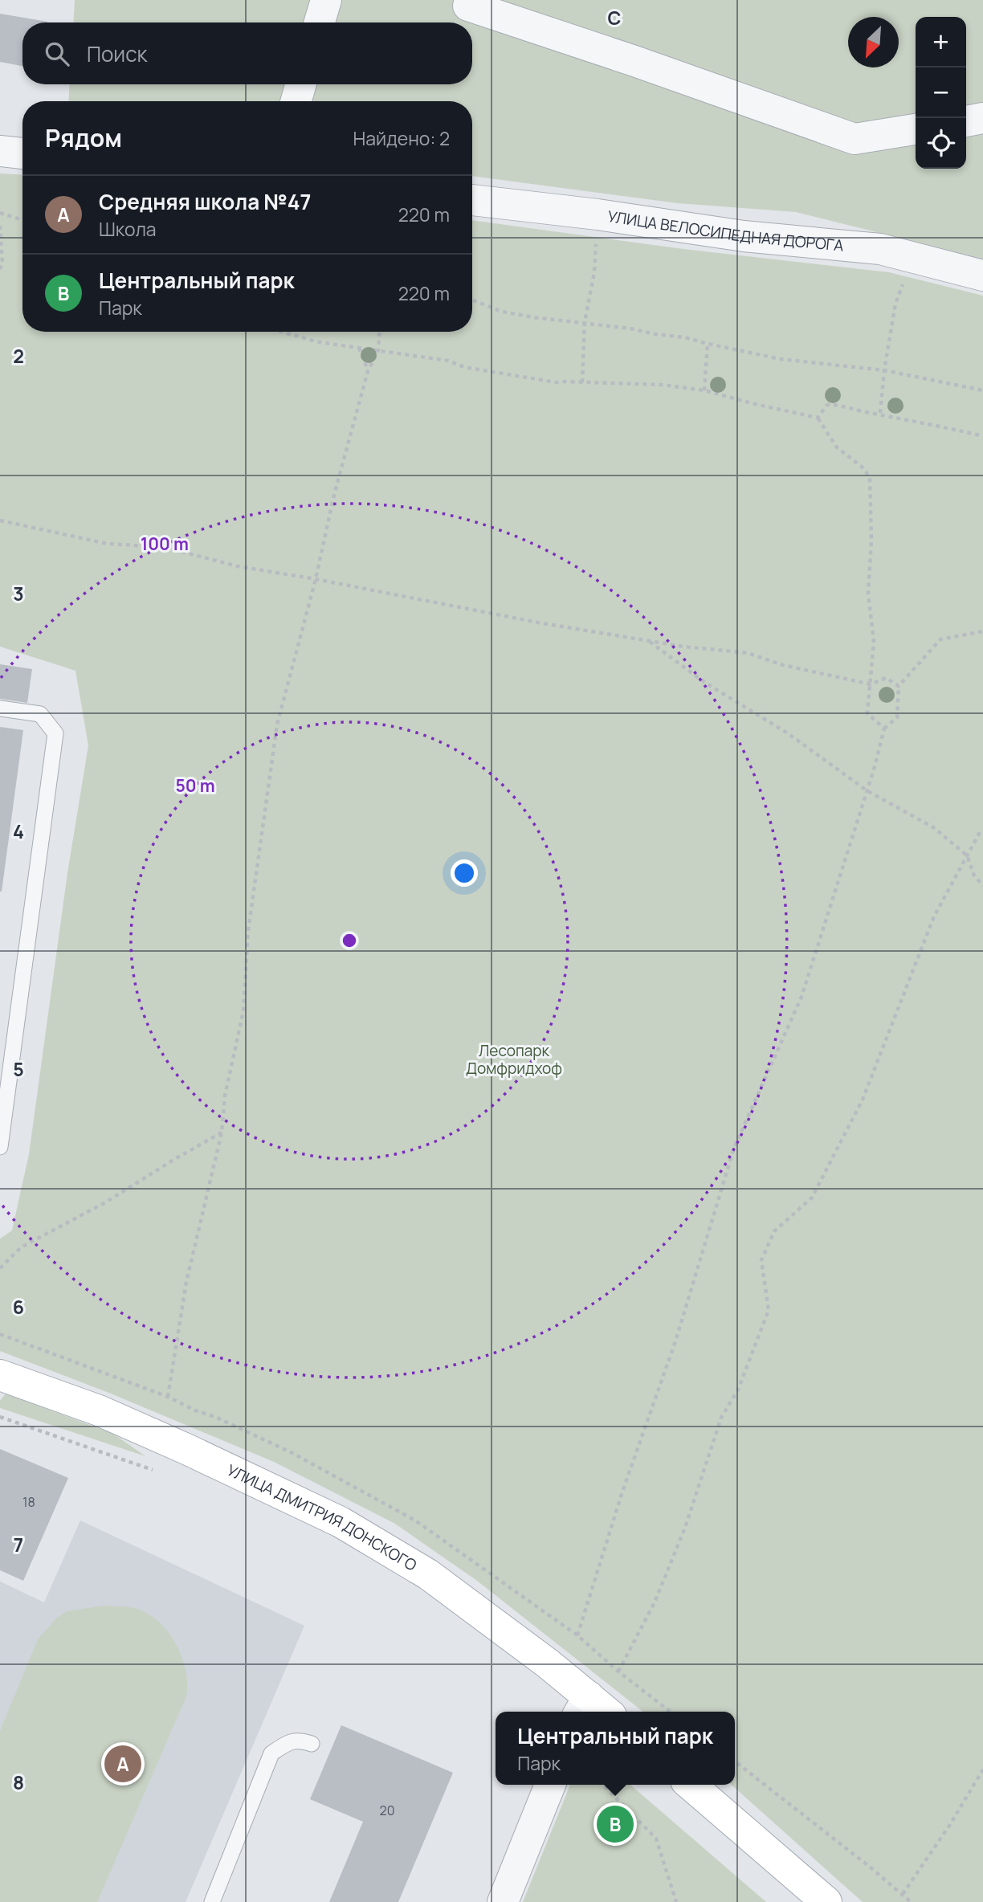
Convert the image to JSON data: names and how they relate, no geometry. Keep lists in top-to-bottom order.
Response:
{
  "streets": {
    "main road": ["УЛИЦА ДМИТРИЯ ДОНСКОГО"],
    "street": ["УЛИЦА ВЕЛОСИПЕДНАЯ ДОРОГА"]
  },
  "parks": ["Лесопарк Домфридхоф"],
  "house_numbers": ["18", "20"],
  "north": "bottom left",
  "page": {
    "map_buttons": ["+", "−"],
    "search": "Поиск",
    "heading": ["Рядом", "Найдено: 2"],
    "list": [
      {
        "mark": "A",
        "name": "Средняя школа №47",
        "note": "Школа",
        "value": "220 m"
      },
      {
        "mark": "B",
        "name": "Центральный парк",
        "note": "Парк",
        "value": "220 m"
      }
    ],
    "popup": ["Центральный парк", "Парк"],
    "pins": ["A", "B"]
  },
  "grid": {
    "columns": ["C"],
    "rows": [
      "2",
      "3",
      "4",
      "5",
      "6",
      "7",
      "8"
    ]
  },
  "rings": ["100 m", "50 m"]
}
